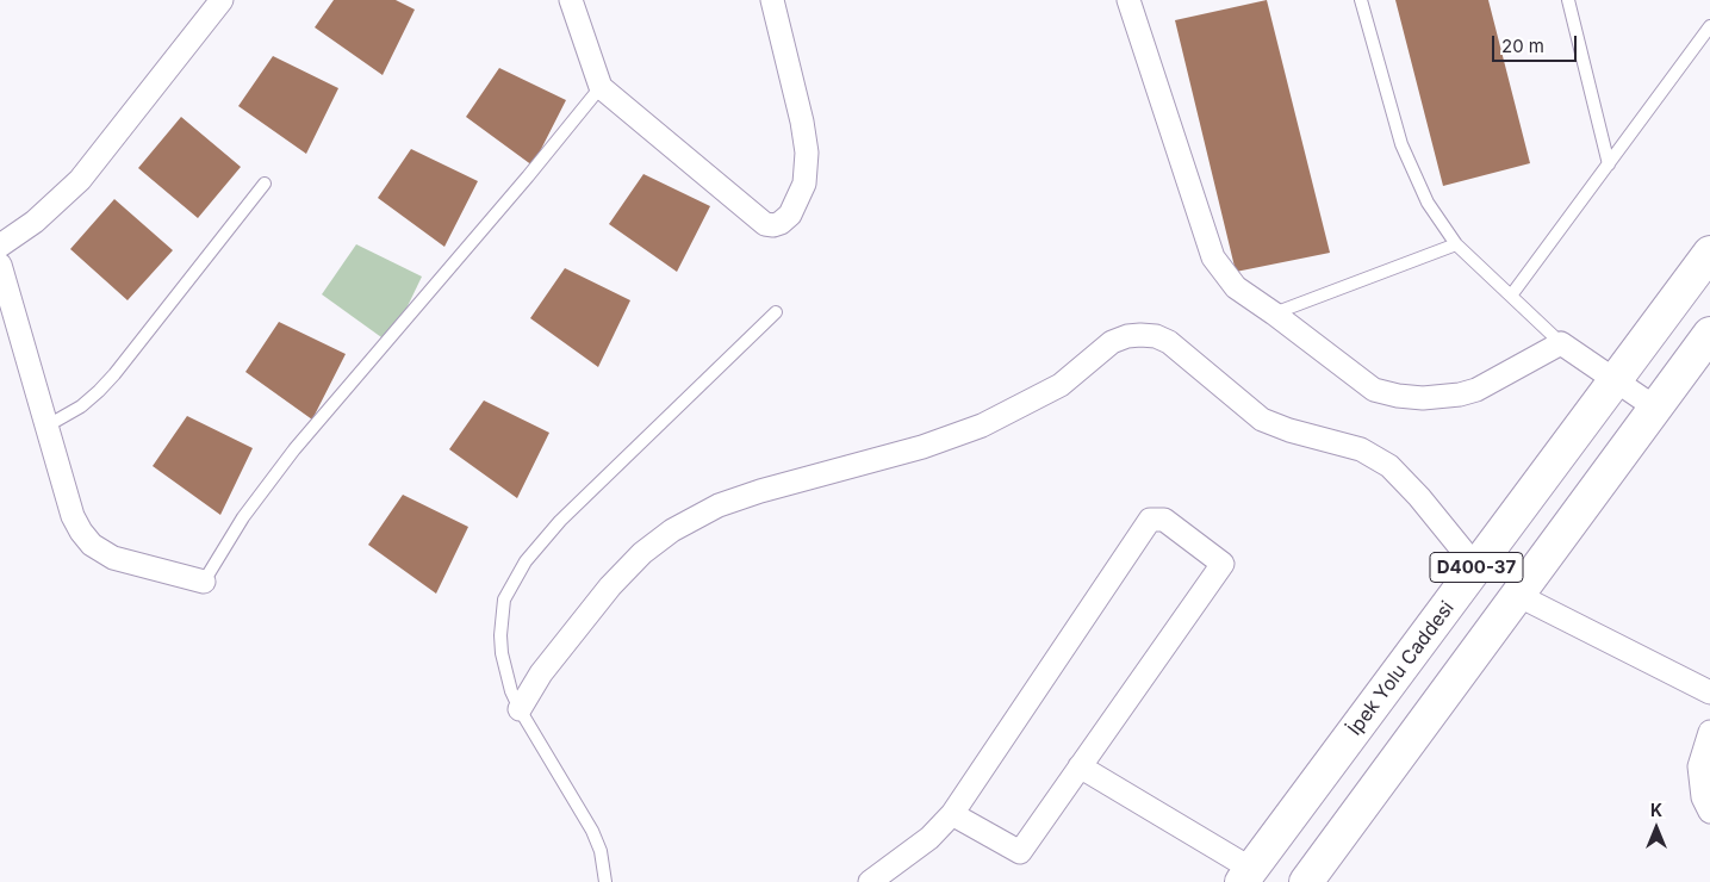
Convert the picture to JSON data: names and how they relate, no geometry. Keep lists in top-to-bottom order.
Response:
{
  "streets": {
    "highway": ["D400-37", "İpek Yolu Caddesi"]
  },
  "scale_bar": "20 m",
  "north": "top"
}
